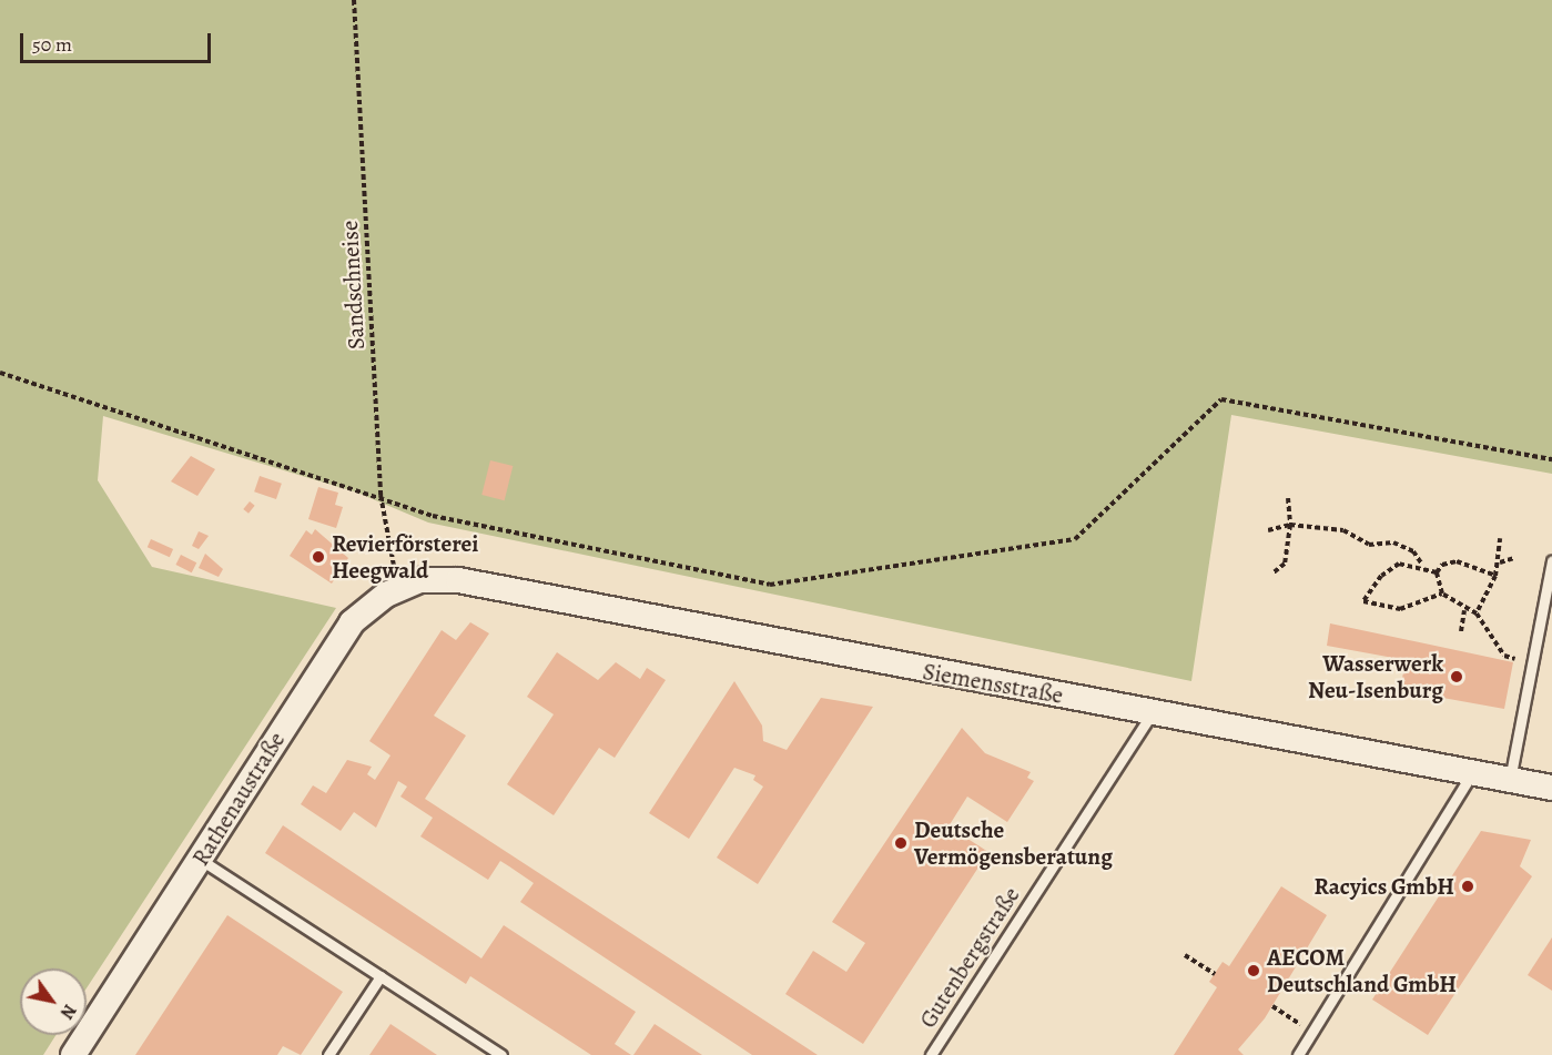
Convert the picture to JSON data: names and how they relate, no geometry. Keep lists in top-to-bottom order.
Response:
{
  "streets": {
    "street": ["Siemensstraße", "Rathenaustraße"],
    "lane": ["Gutenbergstraße"],
    "path": ["Sandschneise"]
  },
  "crossings": [
    ["Siemensstraße", "Rathenaustraße"],
    ["Siemensstraße", "Gutenbergstraße"]
  ],
  "places": [
    "Revierförsterei Heegwald",
    "Wasserwerk Neu-Isenburg",
    "Deutsche Vermögensberatung",
    "Racyics GmbH",
    "AECOM Deutschland GmbH"
  ],
  "scale_bar": "50 m",
  "north": "bottom right"
}
